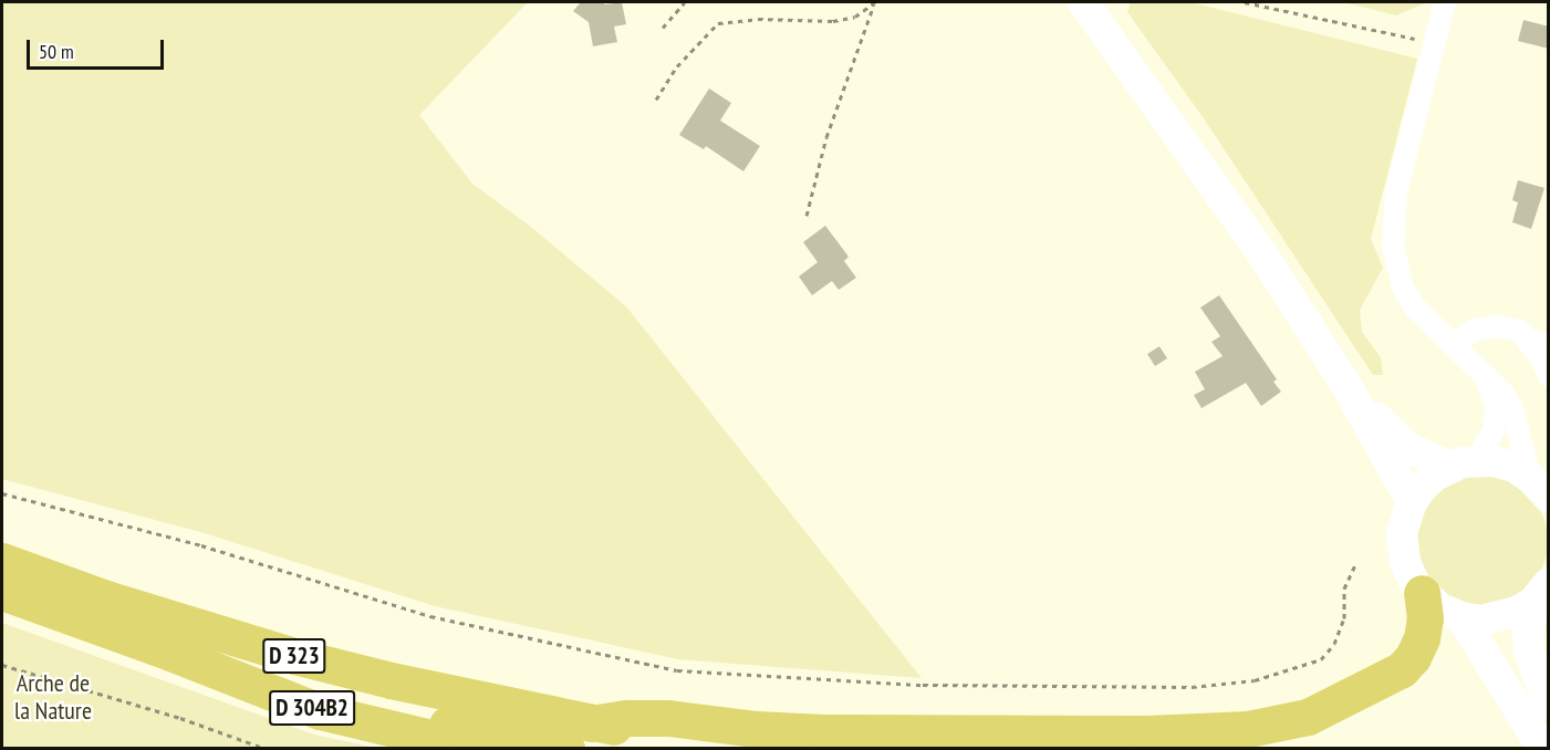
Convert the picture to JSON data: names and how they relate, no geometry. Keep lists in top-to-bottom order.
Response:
{
  "streets": {
    "highway": ["D 323", "D 304B2"]
  },
  "crossings": [
    ["D 323", "D 304B2"]
  ],
  "parks": ["Arche de la Nature"],
  "scale_bar": "50 m"
}
